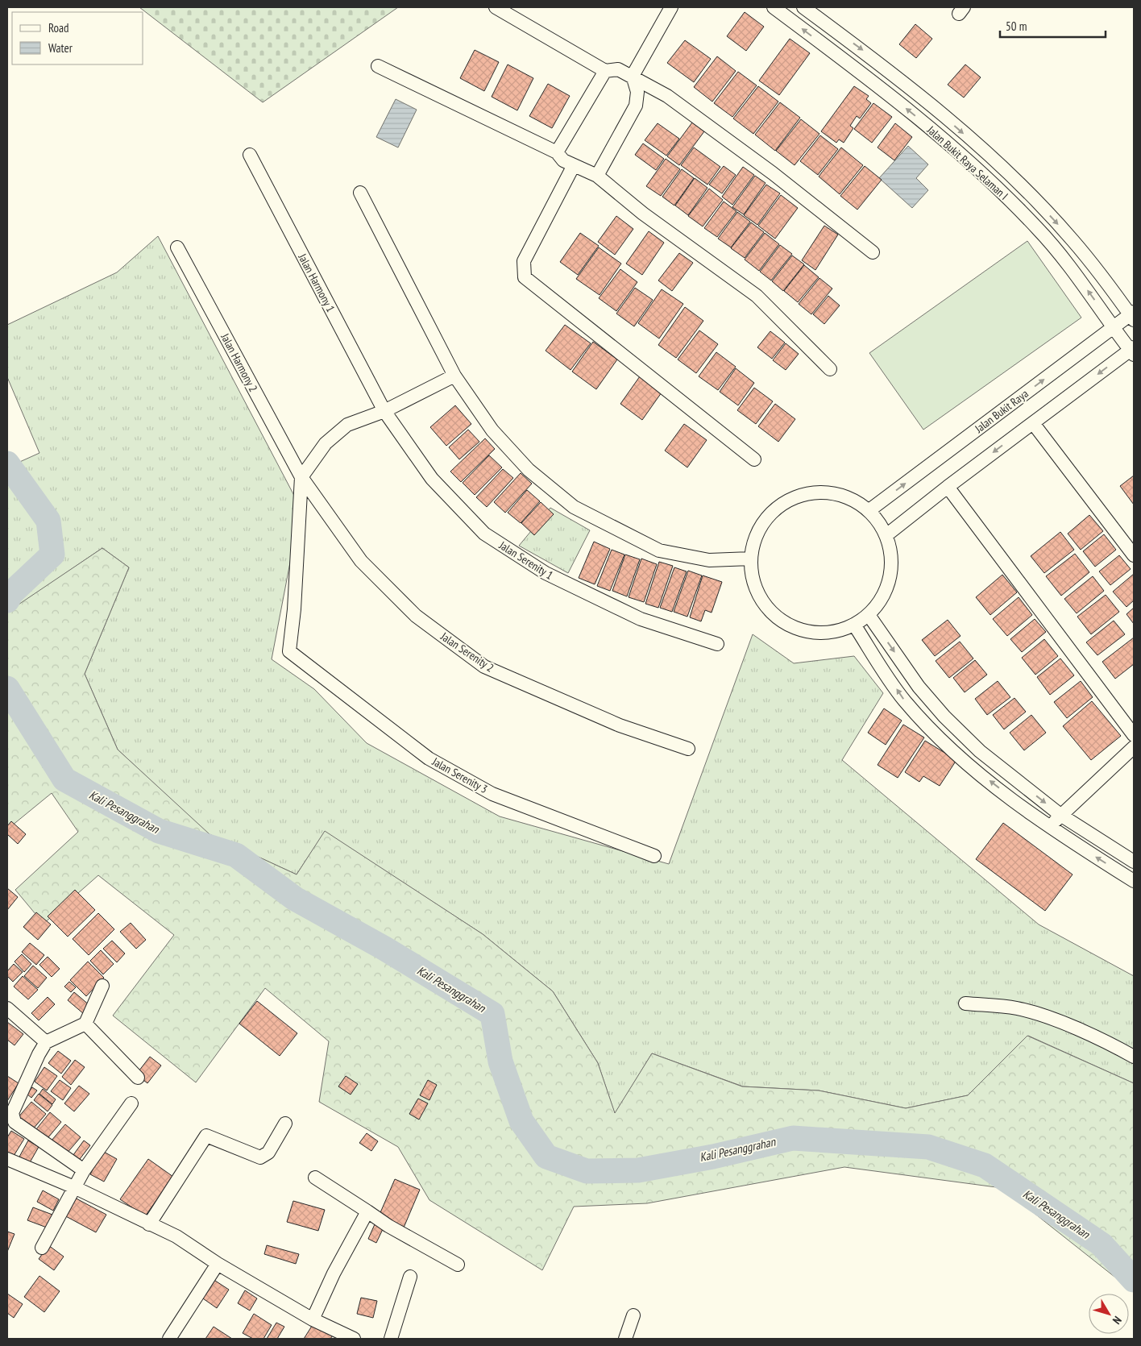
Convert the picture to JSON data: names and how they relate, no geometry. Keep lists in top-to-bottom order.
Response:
{
  "streets": {
    "street": [
      "Jalan Bukit Raya Selaman I",
      "Jalan Harmony 1",
      "Jalan Harmony 2",
      "Jalan Bukit Raya",
      "Jalan Serenity 1",
      "Jalan Serenity 2",
      "Jalan Serenity 3"
    ]
  },
  "crossings": [
    ["Jalan Bukit Raya Selaman I", "Jalan Bukit Raya"],
    ["Jalan Harmony 1", "Jalan Serenity 1"],
    ["Jalan Harmony 2", "Jalan Serenity 2"],
    ["Jalan Harmony 2", "Jalan Serenity 3"],
    ["Jalan Serenity 2", "Jalan Serenity 3"]
  ],
  "water": ["Kali Pesanggrahan"],
  "legend": ["Road", "Water"],
  "scale_bar": "50 m",
  "north": "bottom right"
}
